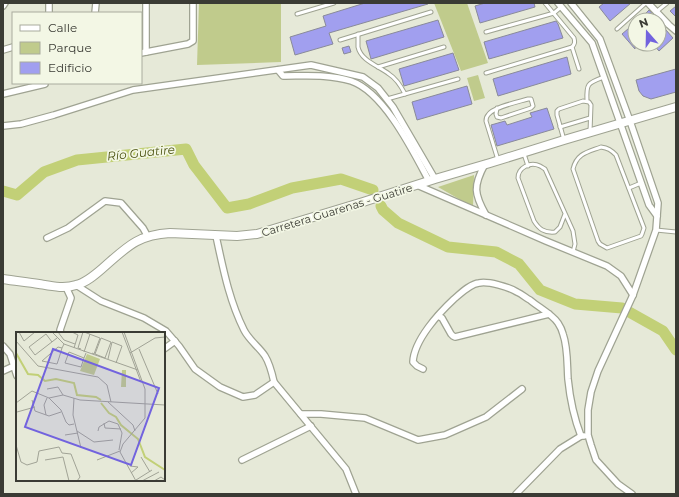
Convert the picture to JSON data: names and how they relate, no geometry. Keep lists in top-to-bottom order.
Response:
{
  "streets": {
    "main road": ["Carretera Guarenas - Guatire"]
  },
  "water": ["Río Guatire"],
  "legend": ["Calle", "Parque", "Edificio"],
  "north": "top"
}
